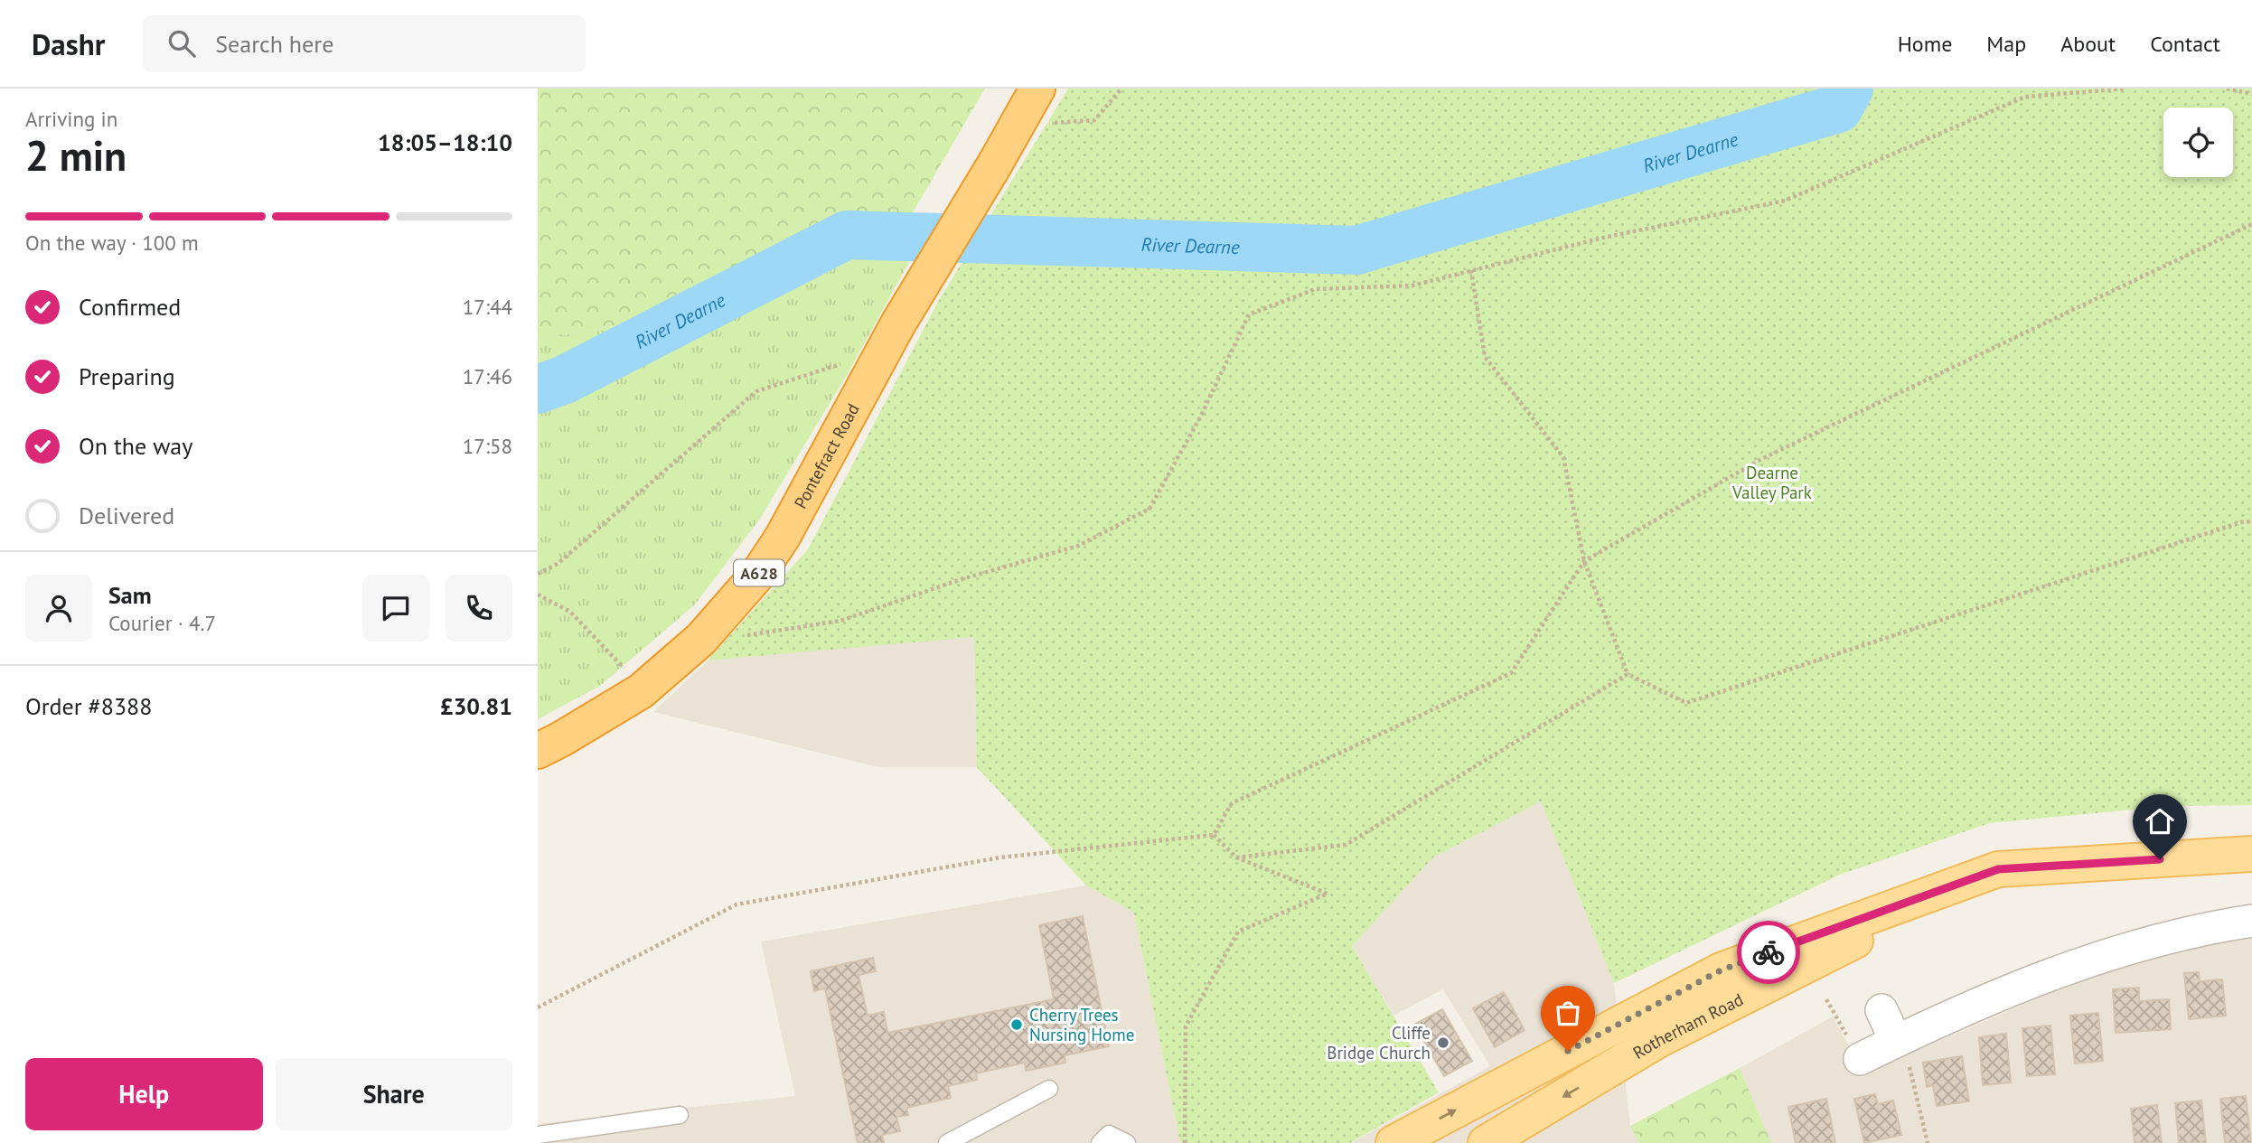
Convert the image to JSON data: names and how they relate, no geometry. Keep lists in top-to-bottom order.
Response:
{
  "streets": {
    "highway": ["Pontefract Road", "A628"],
    "main road": ["Rotherham Road"]
  },
  "water": ["River Dearne"],
  "parks": ["Dearne Valley Park"],
  "places": ["Cherry Trees Nursing Home", "Cliffe Bridge Church"],
  "page": {
    "header": "Dashr",
    "search": "Search here",
    "nav": [
      "Home",
      "Map",
      "About",
      "Contact"
    ],
    "heading": ["2 min", "Arriving in", "18:05–18:10"],
    "panel": [
      "Sam",
      "Courier · 4.7",
      "Order #8388",
      "£30.81"
    ],
    "bar": "On the way · 100 m",
    "list": [
      ["Confirmed", "17:44"],
      ["Preparing", "17:46"],
      ["On the way", "17:58"],
      "Delivered"
    ],
    "buttons": ["Help", "Share"]
  }
}
